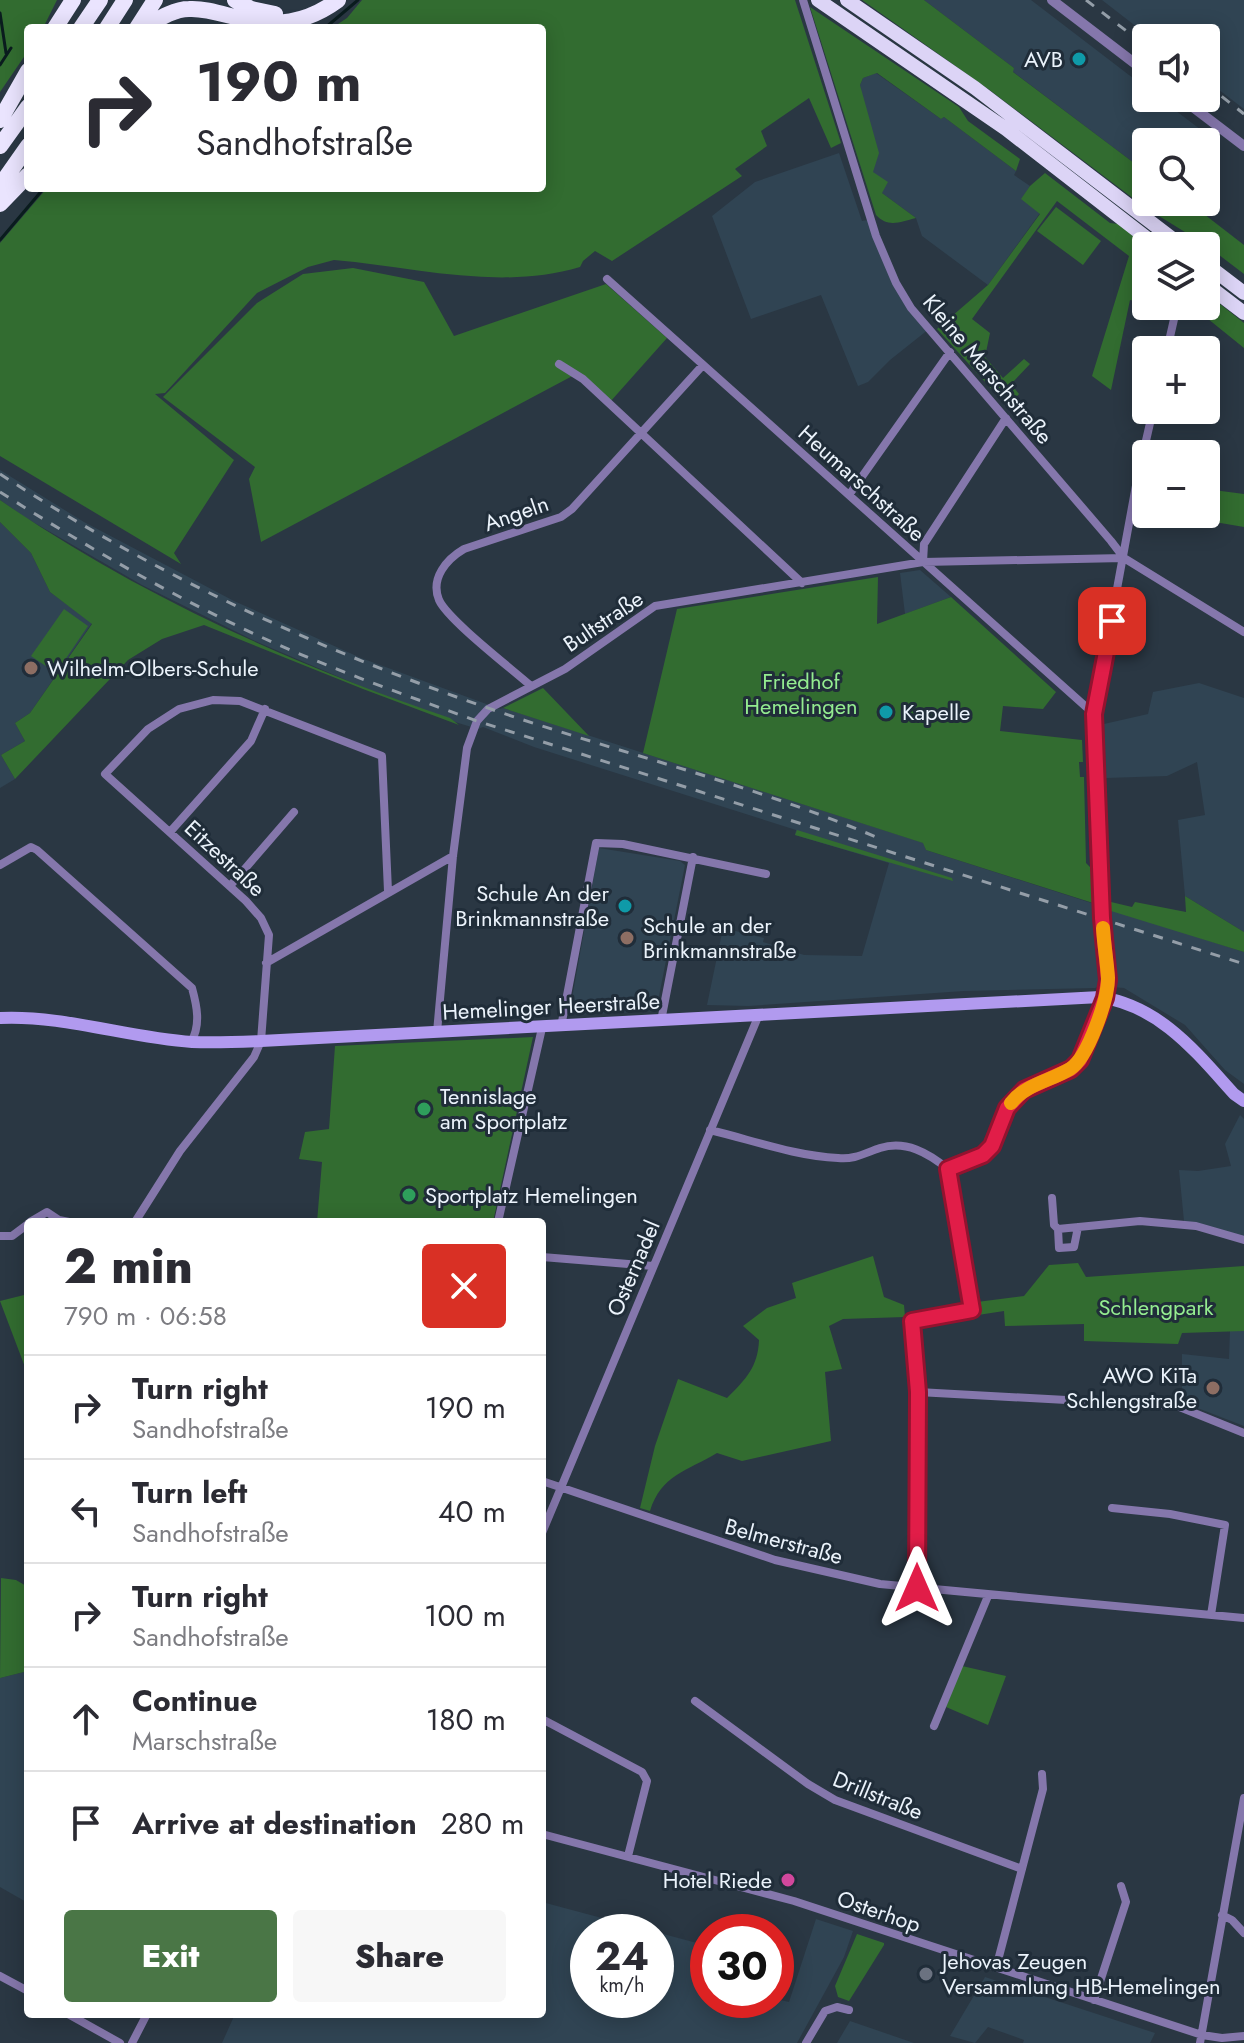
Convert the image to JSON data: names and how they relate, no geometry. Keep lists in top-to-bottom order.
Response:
{
  "streets": {
    "main road": ["Hemelinger Heerstraße"],
    "street": [
      "Kleine Marschstraße",
      "Heumarschstraße",
      "Angeln",
      "Bultstraße",
      "Eitzestraße",
      "Osternadel",
      "Belmerstraße",
      "Drillstraße",
      "Osterhop"
    ]
  },
  "crossings": [
    ["Kleine Marschstraße", "Bultstraße"],
    ["Heumarschstraße", "Angeln"],
    ["Heumarschstraße", "Bultstraße"],
    ["Angeln", "Bultstraße"],
    ["Bultstraße", "Hemelinger Heerstraße"],
    ["Eitzestraße", "Hemelinger Heerstraße"],
    ["Hemelinger Heerstraße", "Osternadel"],
    ["Osternadel", "Belmerstraße"]
  ],
  "parks": ["Friedhof Hemelingen", "Schlengpark"],
  "places": [
    "AVB",
    "Wilhelm-Olbers-Schule",
    "Kapelle",
    "Schule An der Brinkmannstraße",
    "Schule an der Brinkmannstraße",
    "Tennislage am Sportplatz",
    "Sportplatz Hemelingen",
    "AWO KiTa Schlengstraße",
    "Hotel Riede",
    "Jehovas Zeugen Versammlung HB-Hemelingen"
  ],
  "page": {
    "map_buttons": ["+", "−"],
    "turn": ["190 m", "Sandhofstraße"],
    "heading": ["2 min", "790 m · 06:58"],
    "list": [
      {
        "name": "Turn right",
        "note": "Sandhofstraße",
        "value": "190 m"
      },
      {
        "name": "Turn left",
        "note": "Sandhofstraße",
        "value": "40 m"
      },
      {
        "name": "Turn right",
        "note": "Sandhofstraße",
        "value": "100 m"
      },
      {
        "name": "Continue",
        "note": "Marschstraße",
        "value": "180 m"
      },
      {
        "name": "Arrive at destination",
        "value": "280 m"
      }
    ],
    "buttons": ["Exit", "Share"],
    "speed": "24 km/h",
    "limit": "30"
  }
}
